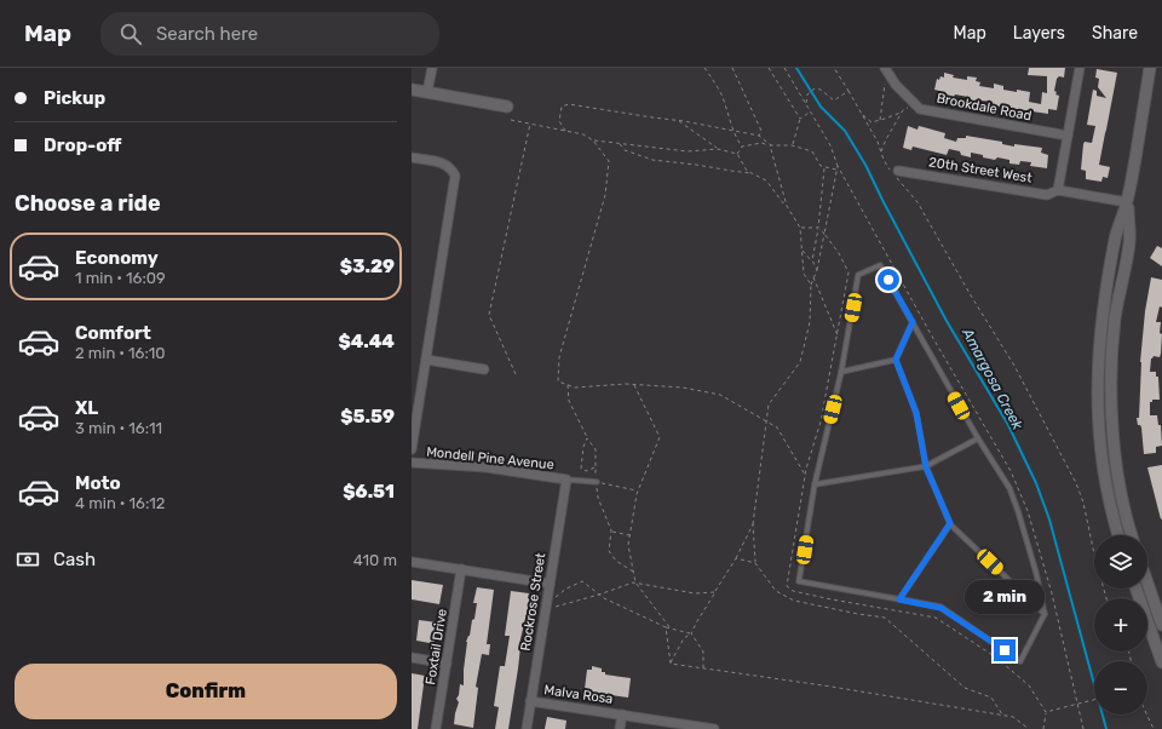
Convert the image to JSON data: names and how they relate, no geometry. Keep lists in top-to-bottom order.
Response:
{
  "streets": {
    "street": [
      "Brookdale Road",
      "20th Street West",
      "Mondell Pine Avenue",
      "Rockrose Street",
      "Foxtail Drive",
      "Malva Rosa"
    ]
  },
  "crossings": [
    ["Mondell Pine Avenue", "Rockrose Street"],
    ["Rockrose Street", "Malva Rosa"]
  ],
  "water": ["Amargosa Creek"],
  "page": {
    "header": "Map",
    "search": "Search here",
    "nav": ["Map", "Layers", "Share"],
    "banner": ["Pickup", "Drop-off"],
    "heading": "Choose a ride",
    "list": [
      {
        "name": "Economy",
        "note": "1 min · 16:09",
        "value": "$3.29"
      },
      {
        "name": "Comfort",
        "note": "2 min · 16:10",
        "value": "$4.44"
      },
      {
        "name": "XL",
        "note": "3 min · 16:11",
        "value": "$5.59"
      },
      {
        "name": "Moto",
        "note": "4 min · 16:12",
        "value": "$6.51"
      }
    ],
    "pay": ["Cash", "410 m"],
    "map_buttons": ["+", "−"],
    "bubble": "2 min",
    "buttons": "Confirm"
  }
}
